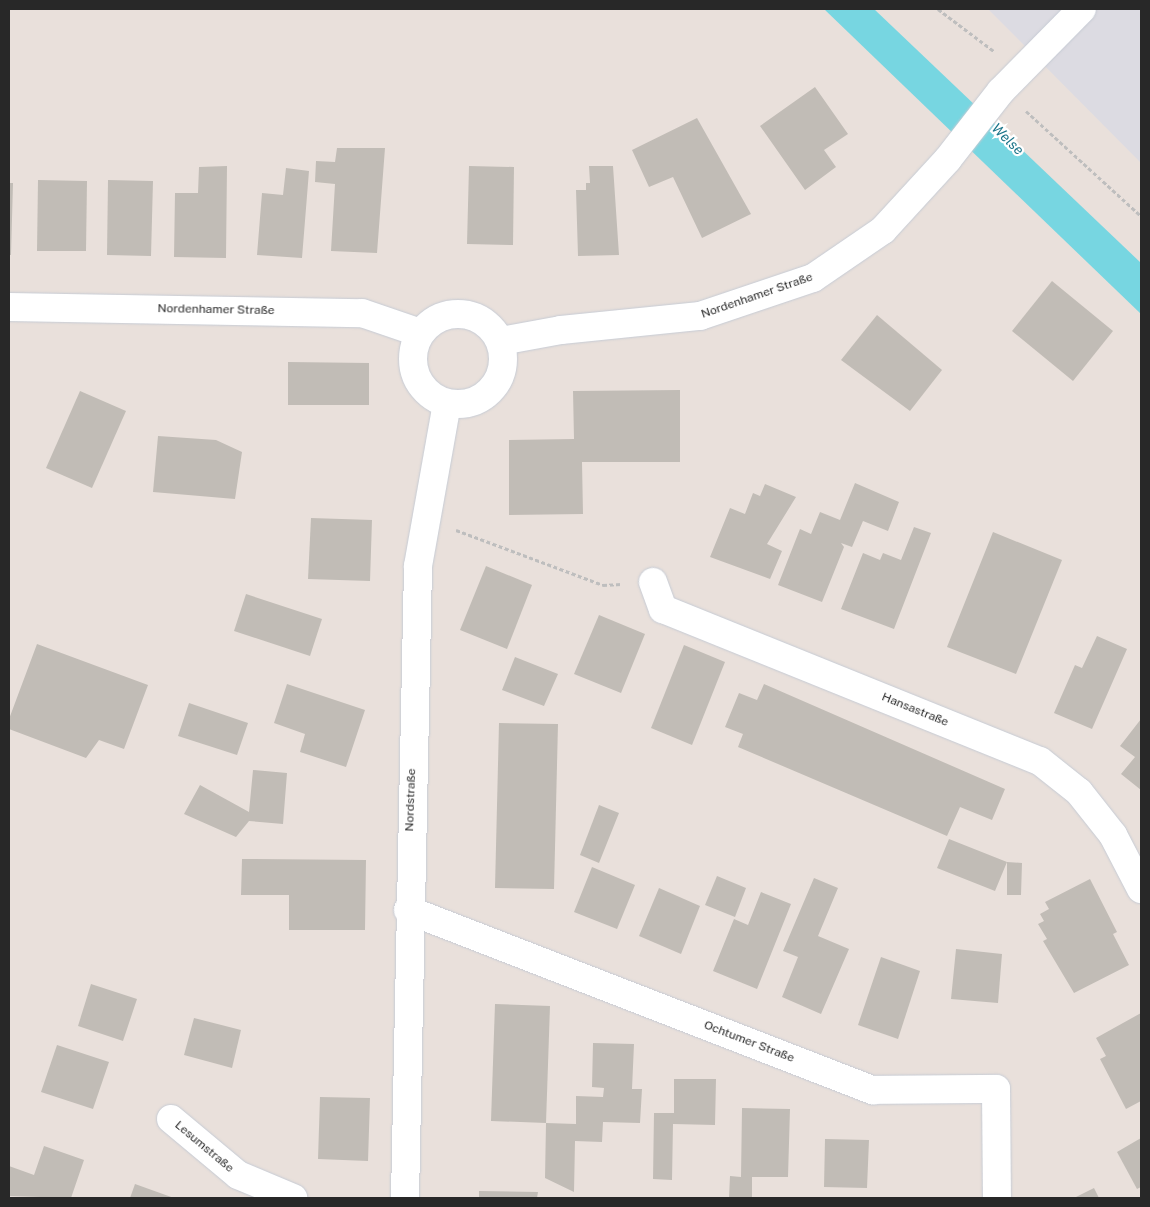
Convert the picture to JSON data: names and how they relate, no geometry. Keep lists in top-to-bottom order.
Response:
{
  "streets": {
    "street": [
      "Nordenhamer Straße",
      "Hansastraße",
      "Nordstraße",
      "Ochtumer Straße",
      "Lesumstraße"
    ]
  },
  "crossings": [
    ["Nordenhamer Straße", "Nordstraße"],
    ["Nordstraße", "Ochtumer Straße"]
  ],
  "water": ["Welse"]
}
